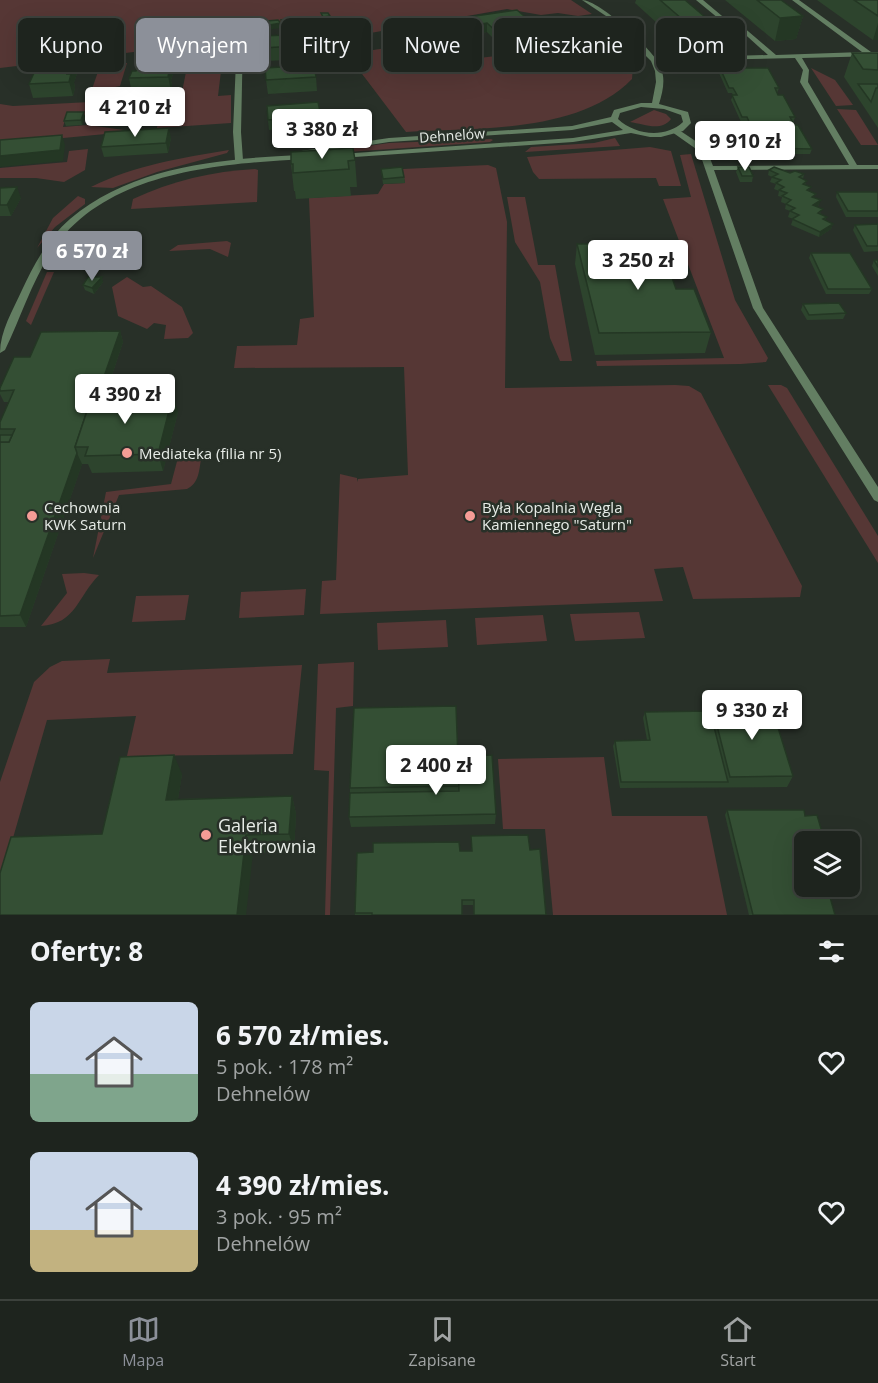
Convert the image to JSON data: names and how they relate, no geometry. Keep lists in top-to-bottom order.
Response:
{
  "streets": {
    "street": ["Dehnelów"]
  },
  "places": [
    "Mediateka (filia nr 5)",
    "Cechownia KWK Saturn",
    "Była Kopalnia Węgla Kamiennego \"Saturn\"",
    "Galeria Elektrownia"
  ],
  "page": {
    "chip": [
      "Kupno",
      "Wynajem",
      "Filtry",
      "Nowe",
      "Mieszkanie",
      "Dom"
    ],
    "price": [
      "4 210 zł",
      "3 380 zł",
      "9 910 zł",
      "6 570 zł",
      "3 250 zł",
      "4 390 zł",
      "9 330 zł",
      "2 400 zł"
    ],
    "heading": "Oferty: 8",
    "list": [
      {
        "name": "6 570 zł/mies.",
        "note": "5 pok. · 178 m² · Dehnelów"
      },
      {
        "name": "4 390 zł/mies.",
        "note": "3 pok. · 95 m² · Dehnelów"
      }
    ],
    "tabs": ["Mapa", "Zapisane", "Start"]
  }
}
